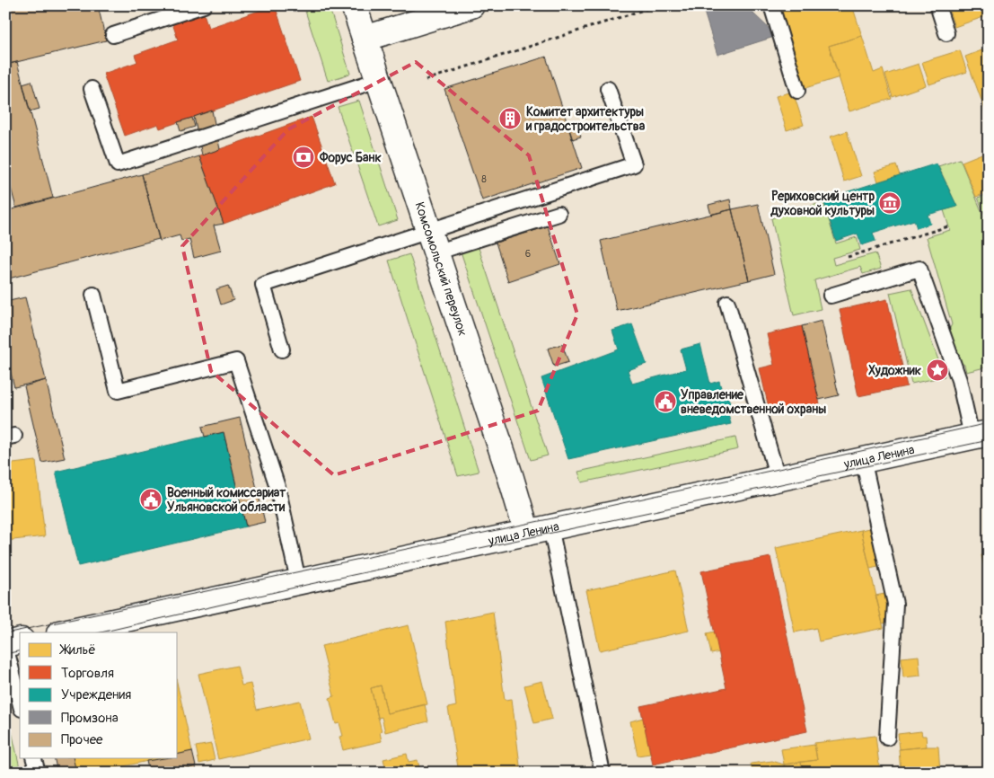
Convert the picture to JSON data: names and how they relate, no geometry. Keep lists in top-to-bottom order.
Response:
{
  "streets": {
    "street": ["Комсомольский переулок", "улица Ленина"]
  },
  "crossings": [
    ["Комсомольский переулок", "улица Ленина"]
  ],
  "places": {
    "building": ["Комитет архитектуры и градостроительства"],
    "bank": ["Форус Банк"],
    "museum": ["Рериховский центр духовной культуры"],
    "place": ["Художник"],
    "public building": ["Управление вневедомственной охраны", "Военный комиссариат Ульяновской области"]
  },
  "house_numbers": ["8", "6"],
  "legend": [
    "Жильё",
    "Торговля",
    "Учреждения",
    "Промзона",
    "Прочее"
  ]
}
